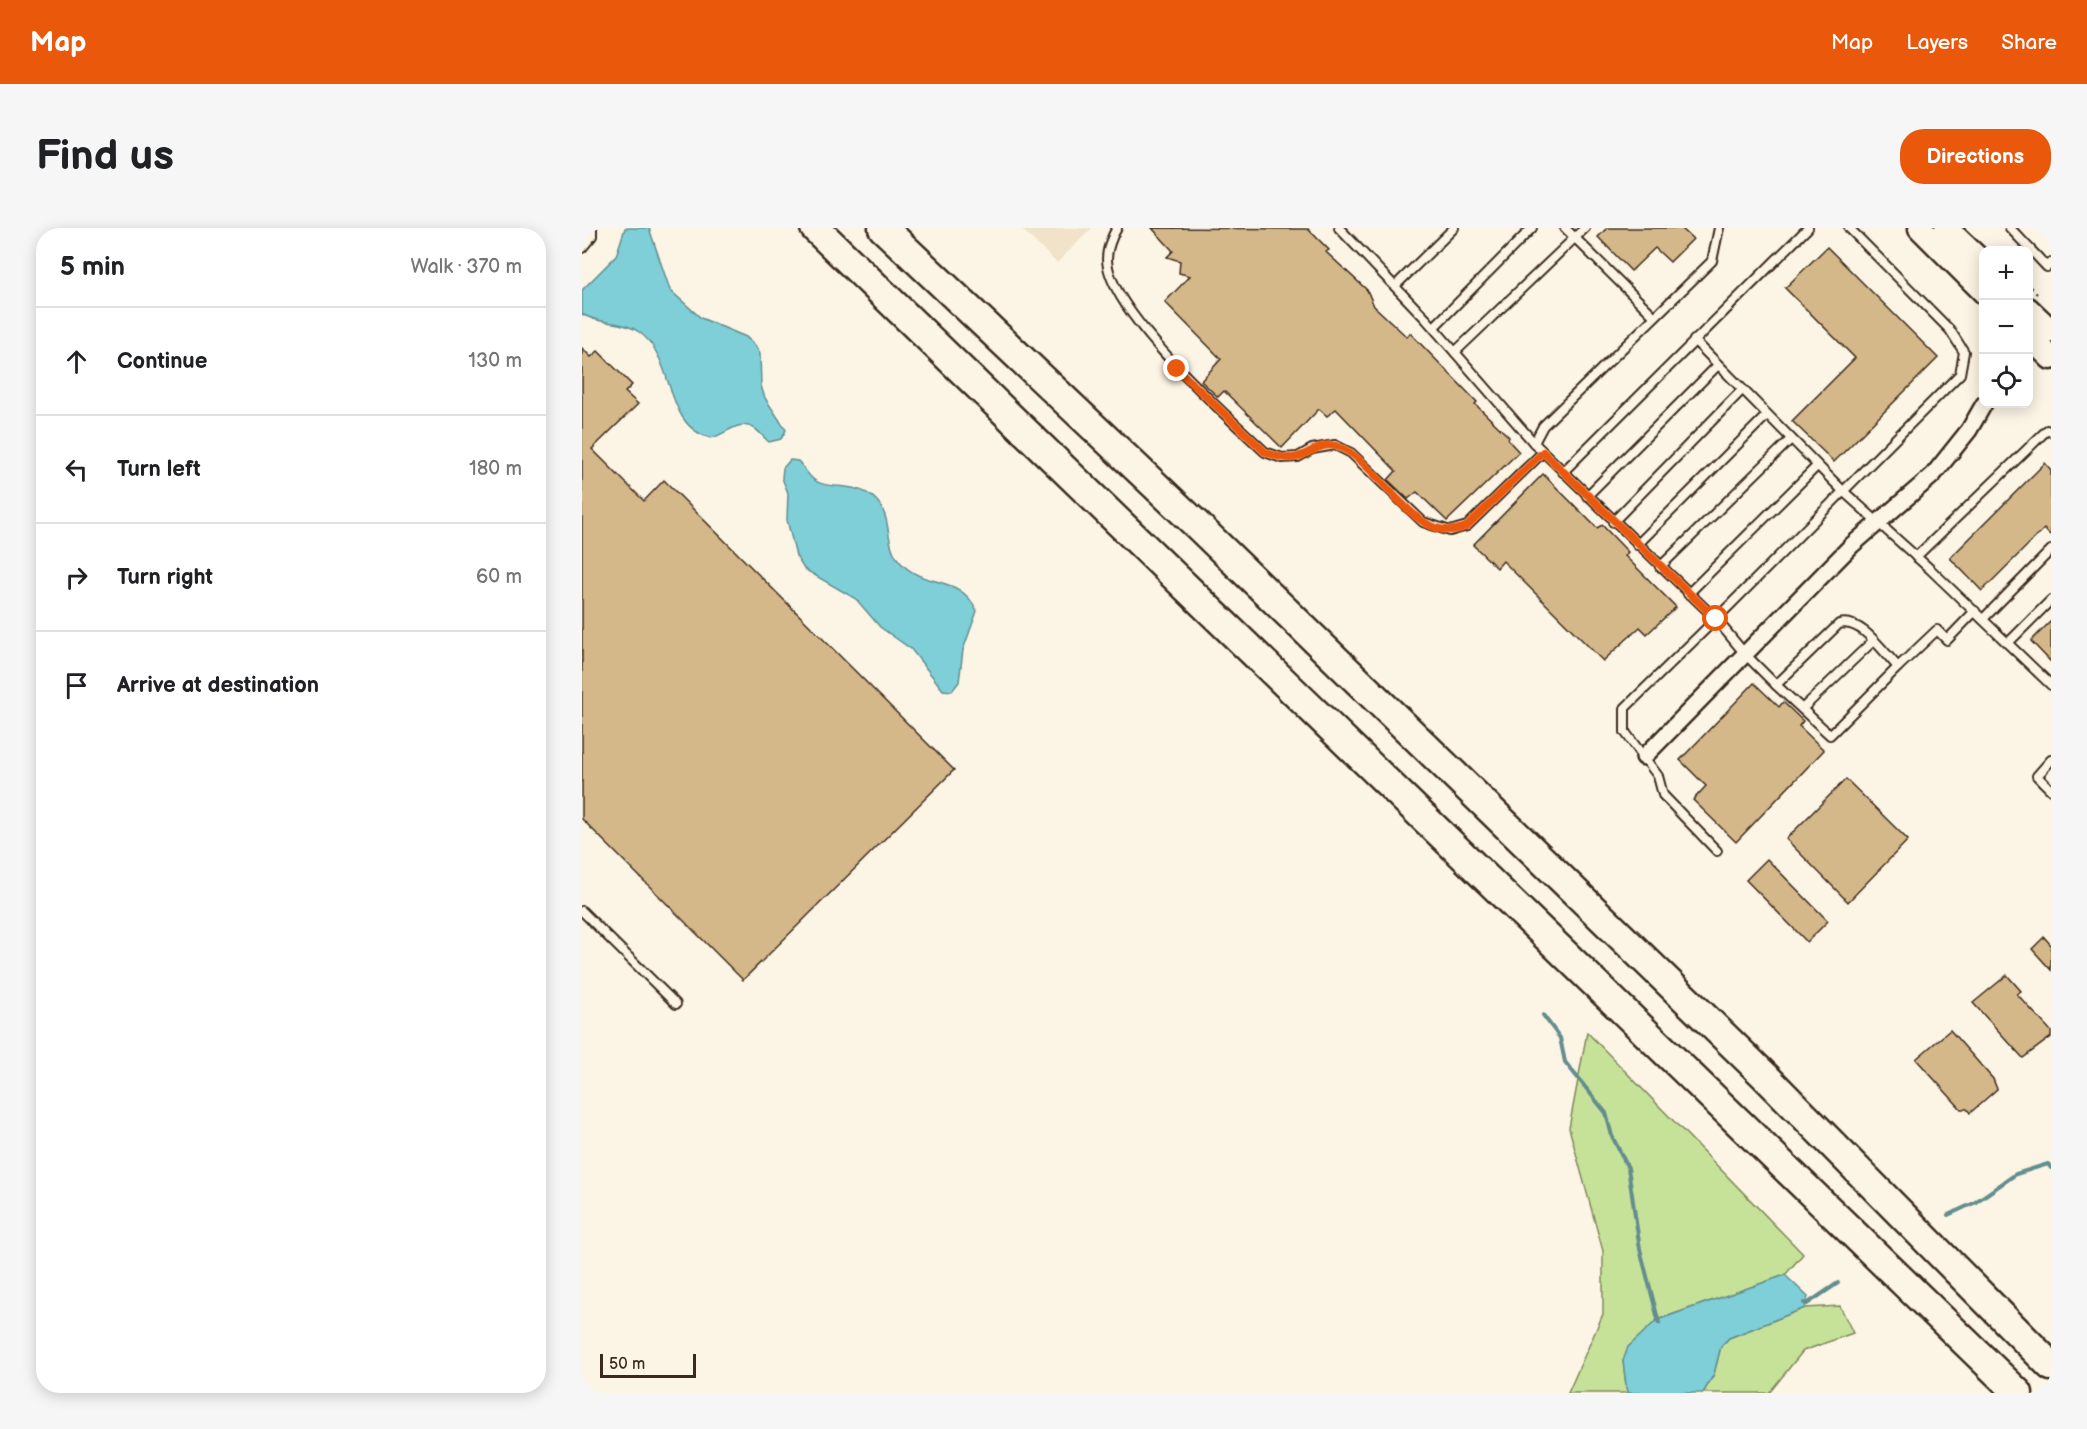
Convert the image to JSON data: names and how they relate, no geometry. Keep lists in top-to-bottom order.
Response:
{
  "scale_bar": "50 m",
  "page": {
    "header": "Map",
    "nav": ["Map", "Layers", "Share"],
    "buttons": "Directions",
    "title": "Find us",
    "heading": ["5 min", "Walk · 370 m"],
    "map_buttons": ["+", "−"],
    "list": [
      ["Continue", "130 m"],
      ["Turn left", "180 m"],
      ["Turn right", "60 m"],
      "Arrive at destination"
    ],
    "scale": "50 m"
  }
}
